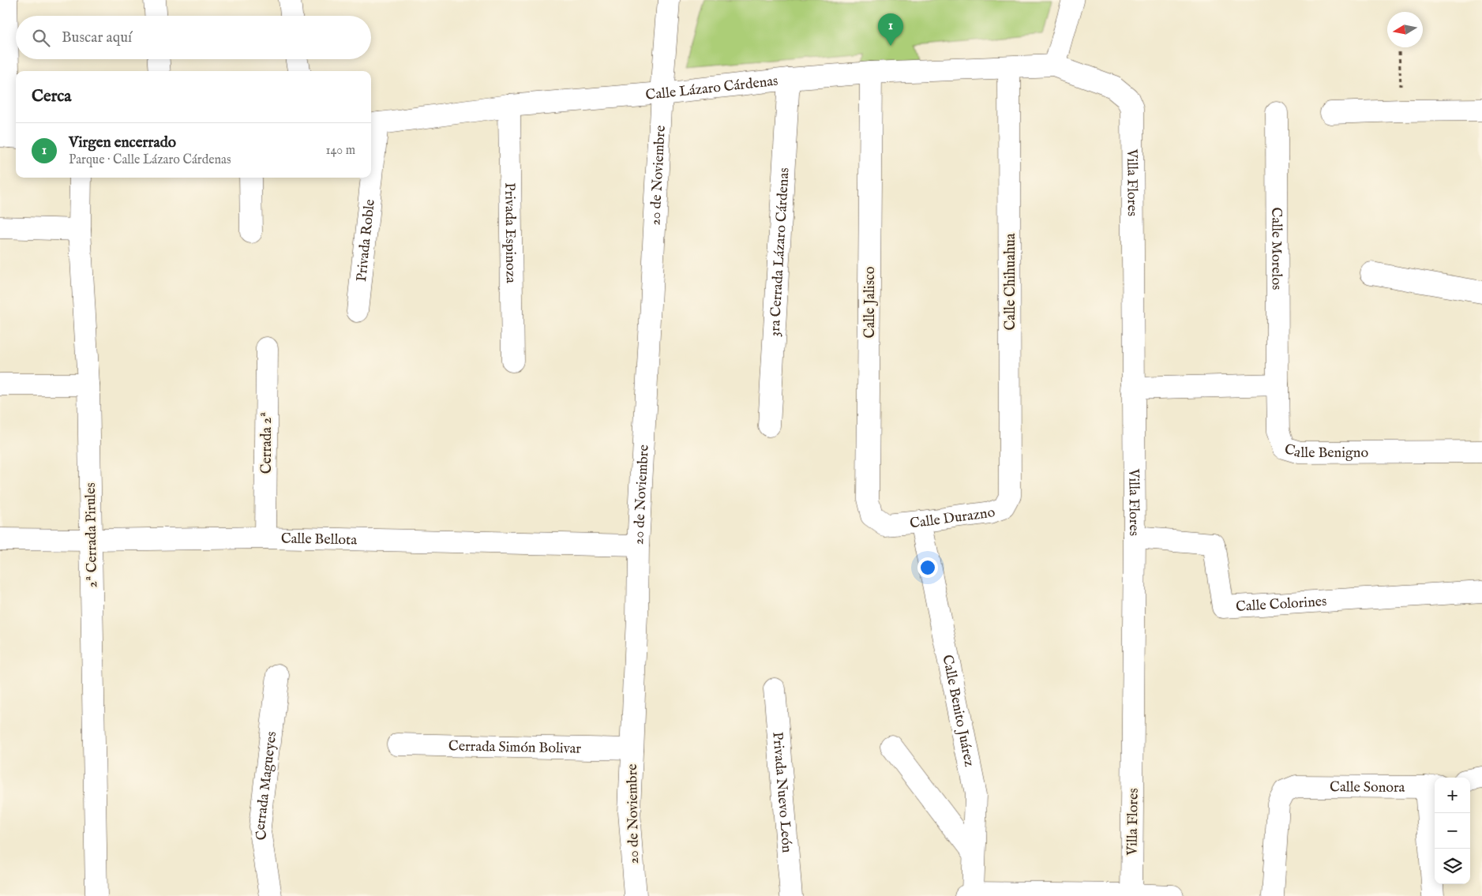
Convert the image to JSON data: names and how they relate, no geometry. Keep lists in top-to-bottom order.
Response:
{
  "streets": {
    "street": [
      "Calle Lázaro Cárdenas",
      "20 de Noviembre",
      "Villa Flores",
      "Privada Espinoza",
      "Privada Roble",
      "Calle Morelos",
      "3ra Cerrada Lázaro Cárdenas",
      "Calle Chihuahua",
      "Calle Jalisco",
      "Cerrada 2ª",
      "Calle Benigno",
      "Calle Durazno",
      "2ª Cerrada Pirules",
      "Calle Bellota",
      "Calle Colorines",
      "Calle Benito Juárez",
      "Cerrada Simón Bolivar",
      "Cerrada Magueyes",
      "Calle Sonora",
      "Privada Nuevo León"
    ]
  },
  "crossings": [
    ["Calle Lázaro Cárdenas", "20 de Noviembre"],
    ["Calle Lázaro Cárdenas", "Villa Flores"],
    ["Calle Lázaro Cárdenas", "Privada Espinoza"],
    ["Calle Lázaro Cárdenas", "Privada Roble"],
    ["Calle Lázaro Cárdenas", "3ra Cerrada Lázaro Cárdenas"],
    ["Calle Lázaro Cárdenas", "Calle Chihuahua"],
    ["Calle Lázaro Cárdenas", "Calle Jalisco"],
    ["20 de Noviembre", "Calle Bellota"],
    ["20 de Noviembre", "Cerrada Simón Bolivar"],
    ["Villa Flores", "Calle Colorines"],
    ["Calle Morelos", "Calle Benigno"],
    ["Calle Chihuahua", "Calle Durazno"],
    ["Calle Jalisco", "Calle Durazno"],
    ["Cerrada 2ª", "Calle Bellota"],
    ["Calle Durazno", "Calle Benito Juárez"],
    ["2ª Cerrada Pirules", "Calle Bellota"]
  ],
  "north": "left",
  "page": {
    "pins": "1",
    "search": "Buscar aquí",
    "heading": "Cerca",
    "list": [
      {
        "mark": "1",
        "name": "Virgen encerrado",
        "note": "Parque · Calle Lázaro Cárdenas",
        "value": "140 m"
      }
    ],
    "map_buttons": ["+", "−"]
  }
}
